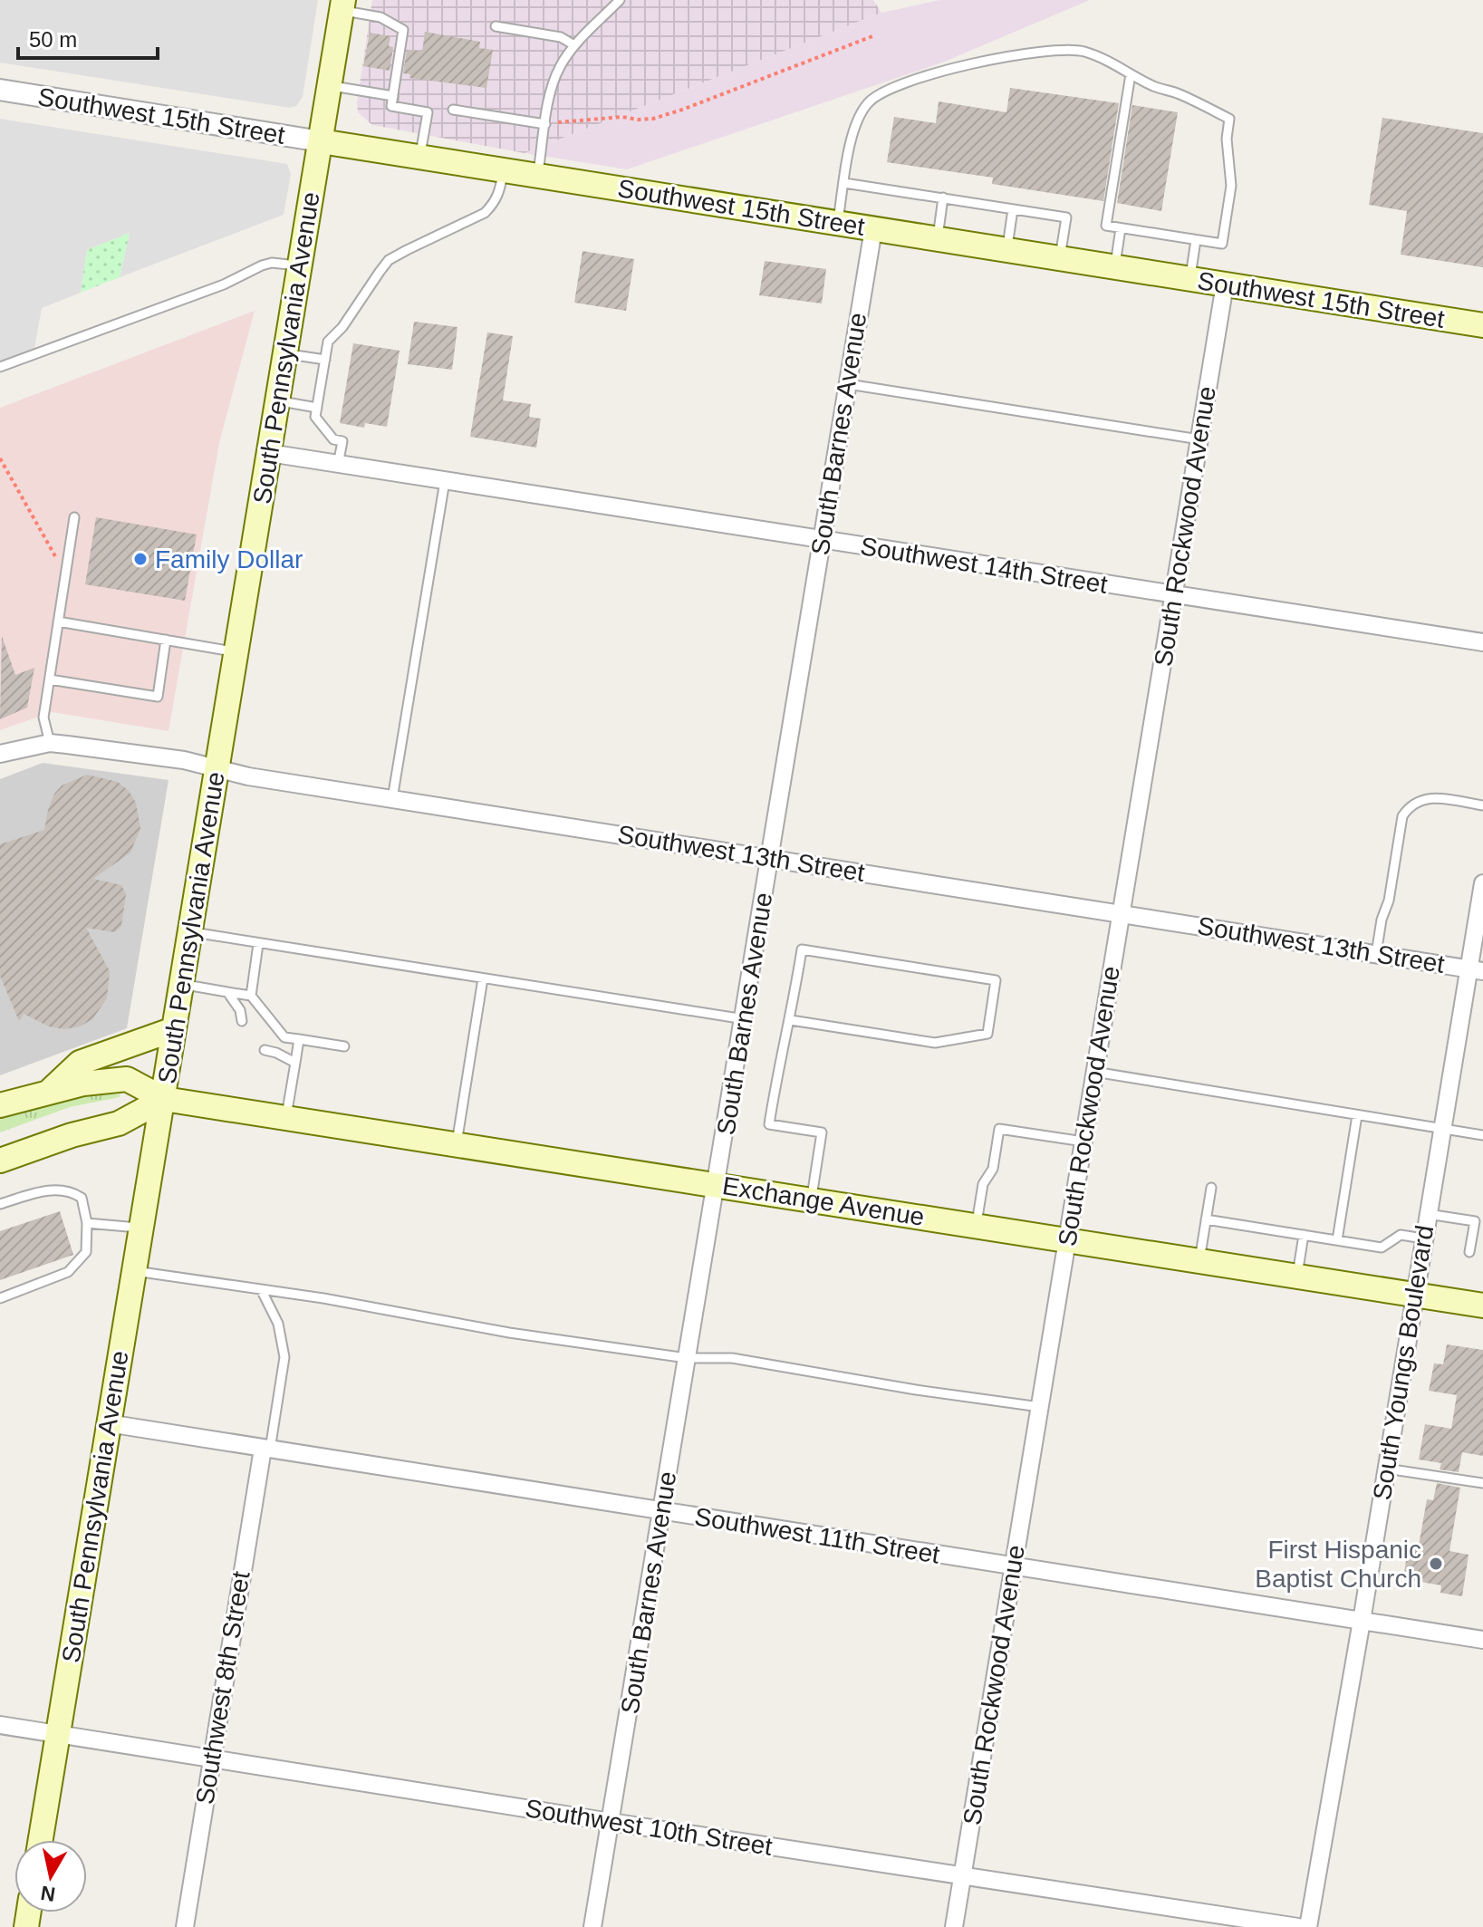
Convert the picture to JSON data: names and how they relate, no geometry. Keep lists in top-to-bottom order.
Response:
{
  "streets": {
    "main road": ["Southwest 15th Street", "South Pennsylvania Avenue", "Exchange Avenue"],
    "street": [
      "South Barnes Avenue",
      "South Rockwood Avenue",
      "Southwest 14th Street",
      "Southwest 13th Street",
      "South Youngs Boulevard",
      "Southwest 11th Street",
      "Southwest 8th Street",
      "Southwest 10th Street"
    ]
  },
  "crossings": [
    ["Southwest 15th Street", "South Pennsylvania Avenue"],
    ["Southwest 15th Street", "South Barnes Avenue"],
    ["Southwest 15th Street", "South Rockwood Avenue"],
    ["South Pennsylvania Avenue", "Southwest 14th Street"],
    ["South Pennsylvania Avenue", "Southwest 13th Street"],
    ["South Pennsylvania Avenue", "Exchange Avenue"],
    ["South Pennsylvania Avenue", "Southwest 11th Street"],
    ["South Pennsylvania Avenue", "Southwest 10th Street"],
    ["South Barnes Avenue", "Southwest 14th Street"],
    ["South Barnes Avenue", "Southwest 13th Street"],
    ["South Barnes Avenue", "Exchange Avenue"],
    ["South Barnes Avenue", "Southwest 11th Street"],
    ["South Barnes Avenue", "Southwest 10th Street"],
    ["South Rockwood Avenue", "Southwest 14th Street"],
    ["South Rockwood Avenue", "Southwest 13th Street"],
    ["South Rockwood Avenue", "Exchange Avenue"],
    ["South Rockwood Avenue", "Southwest 11th Street"],
    ["South Rockwood Avenue", "Southwest 10th Street"],
    ["Southwest 13th Street", "South Youngs Boulevard"],
    ["Exchange Avenue", "South Youngs Boulevard"],
    ["South Youngs Boulevard", "Southwest 11th Street"],
    ["Southwest 11th Street", "Southwest 8th Street"],
    ["Southwest 8th Street", "Southwest 10th Street"]
  ],
  "places": ["Family Dollar", "First Hispanic Baptist Church"],
  "scale_bar": "50 m",
  "north": "bottom"
}
